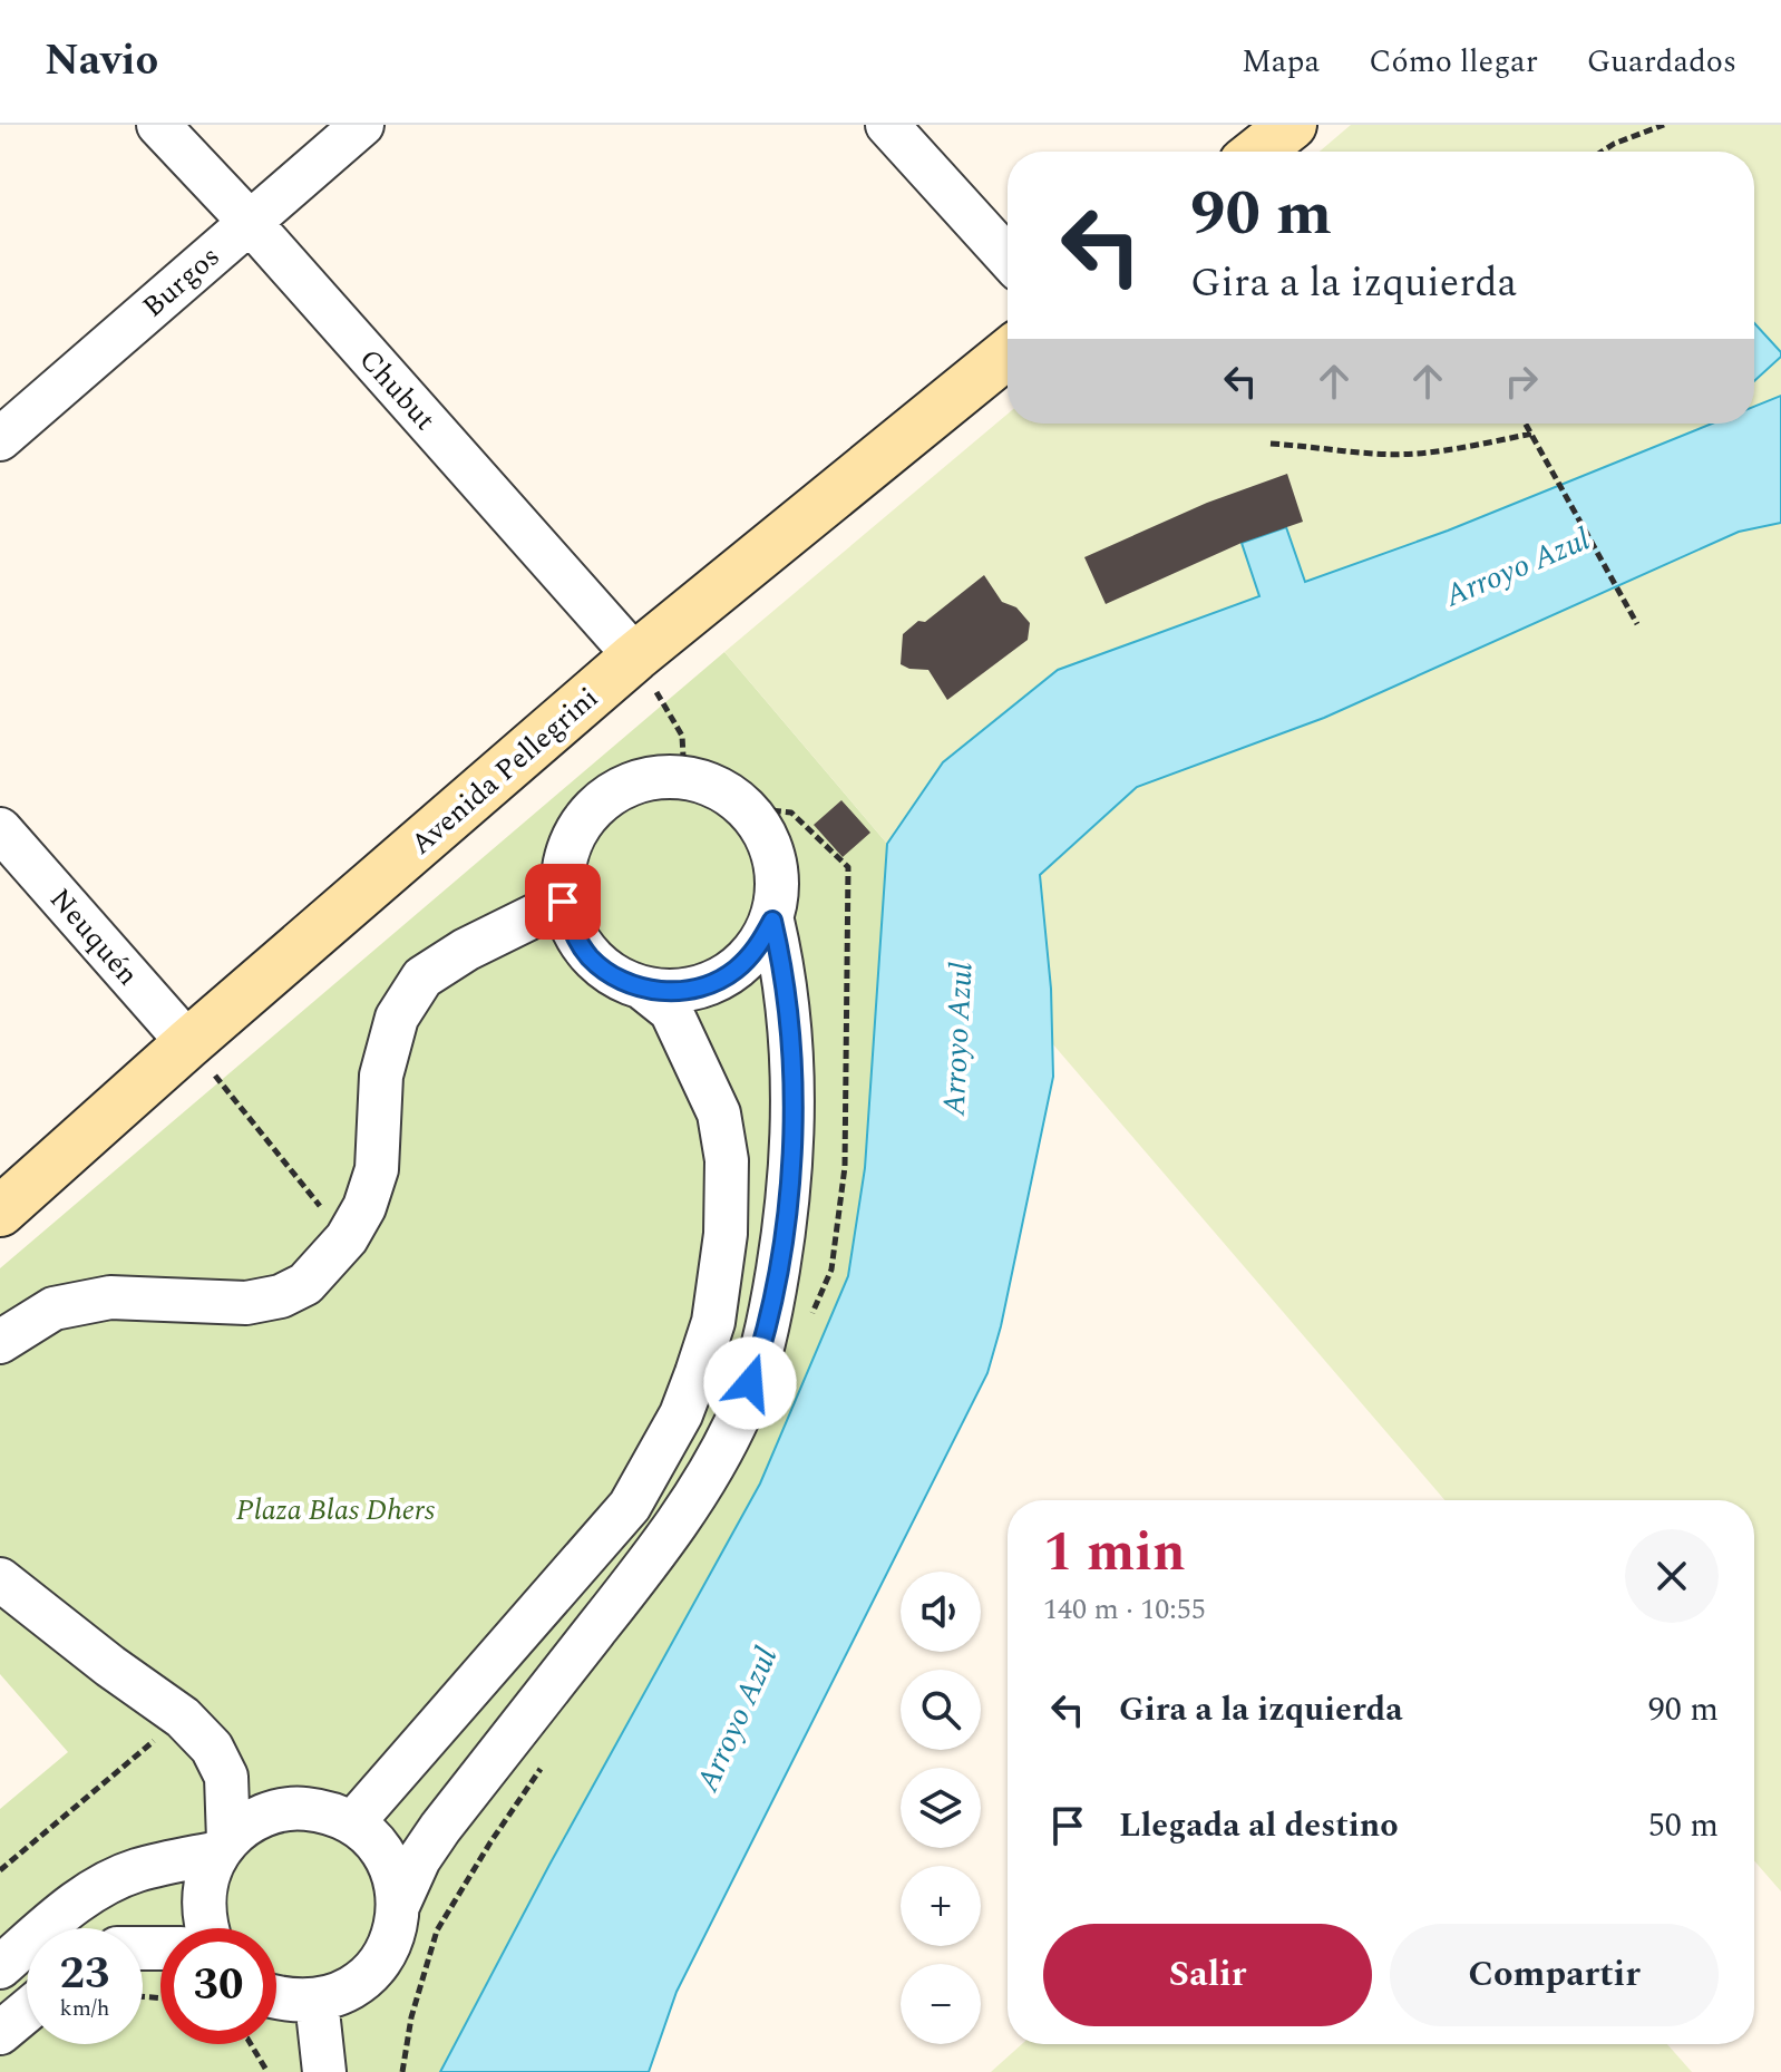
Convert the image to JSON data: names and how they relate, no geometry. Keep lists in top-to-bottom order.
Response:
{
  "streets": {
    "main road": ["Avenida Pellegrini"],
    "street": ["Burgos", "Chubut", "Neuquén"]
  },
  "crossings": [
    ["Burgos", "Chubut"],
    ["Chubut", "Avenida Pellegrini"],
    ["Avenida Pellegrini", "Neuquén"]
  ],
  "water": ["Arroyo Azul"],
  "parks": ["Plaza Blas Dhers"],
  "page": {
    "header": "Navio",
    "nav": ["Mapa", "Cómo llegar", "Guardados"],
    "turn": ["90 m", "Gira a la izquierda"],
    "heading": ["1 min", "140 m · 10:55"],
    "map_buttons": ["+", "−"],
    "list": [
      {
        "name": "Gira a la izquierda",
        "value": "90 m"
      },
      {
        "name": "Llegada al destino",
        "value": "50 m"
      }
    ],
    "buttons": ["Salir", "Compartir"],
    "speed": "23 km/h",
    "limit": "30"
  }
}
